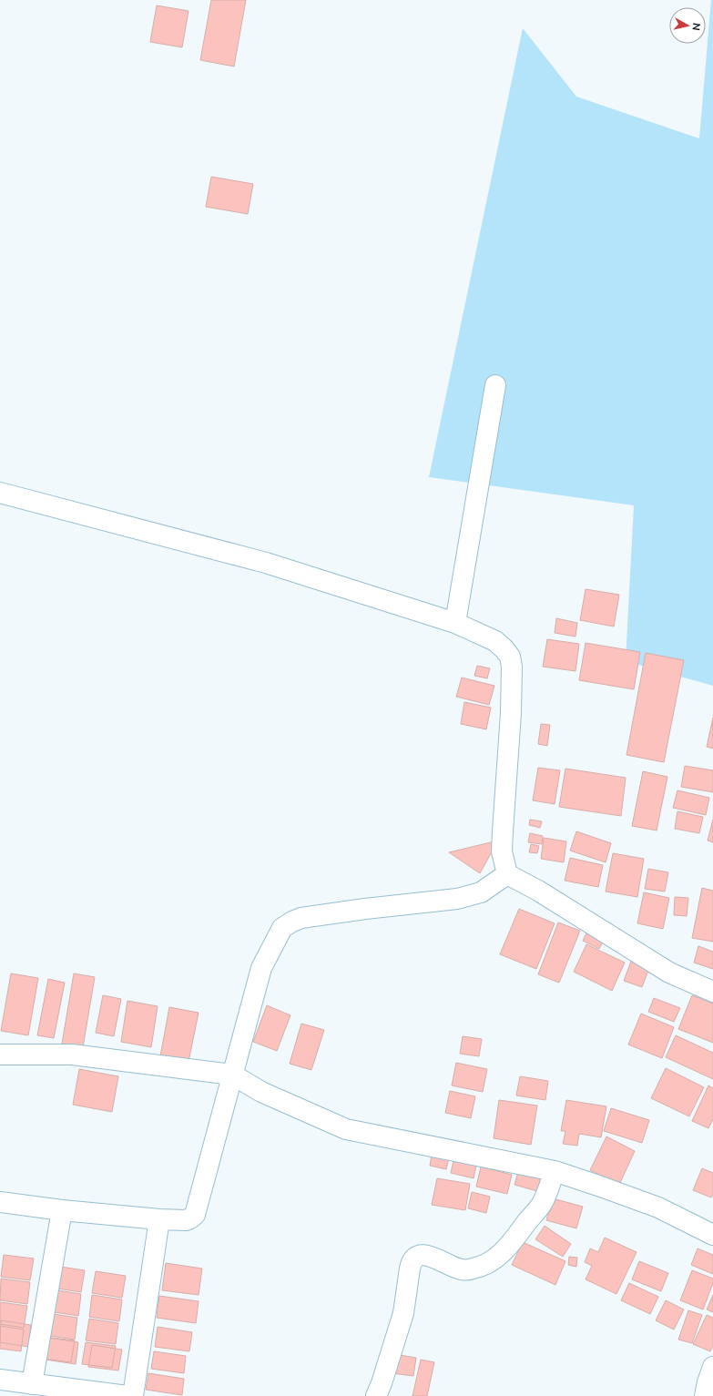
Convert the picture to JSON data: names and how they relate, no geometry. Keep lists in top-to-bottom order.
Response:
{
  "north": "right"
}
